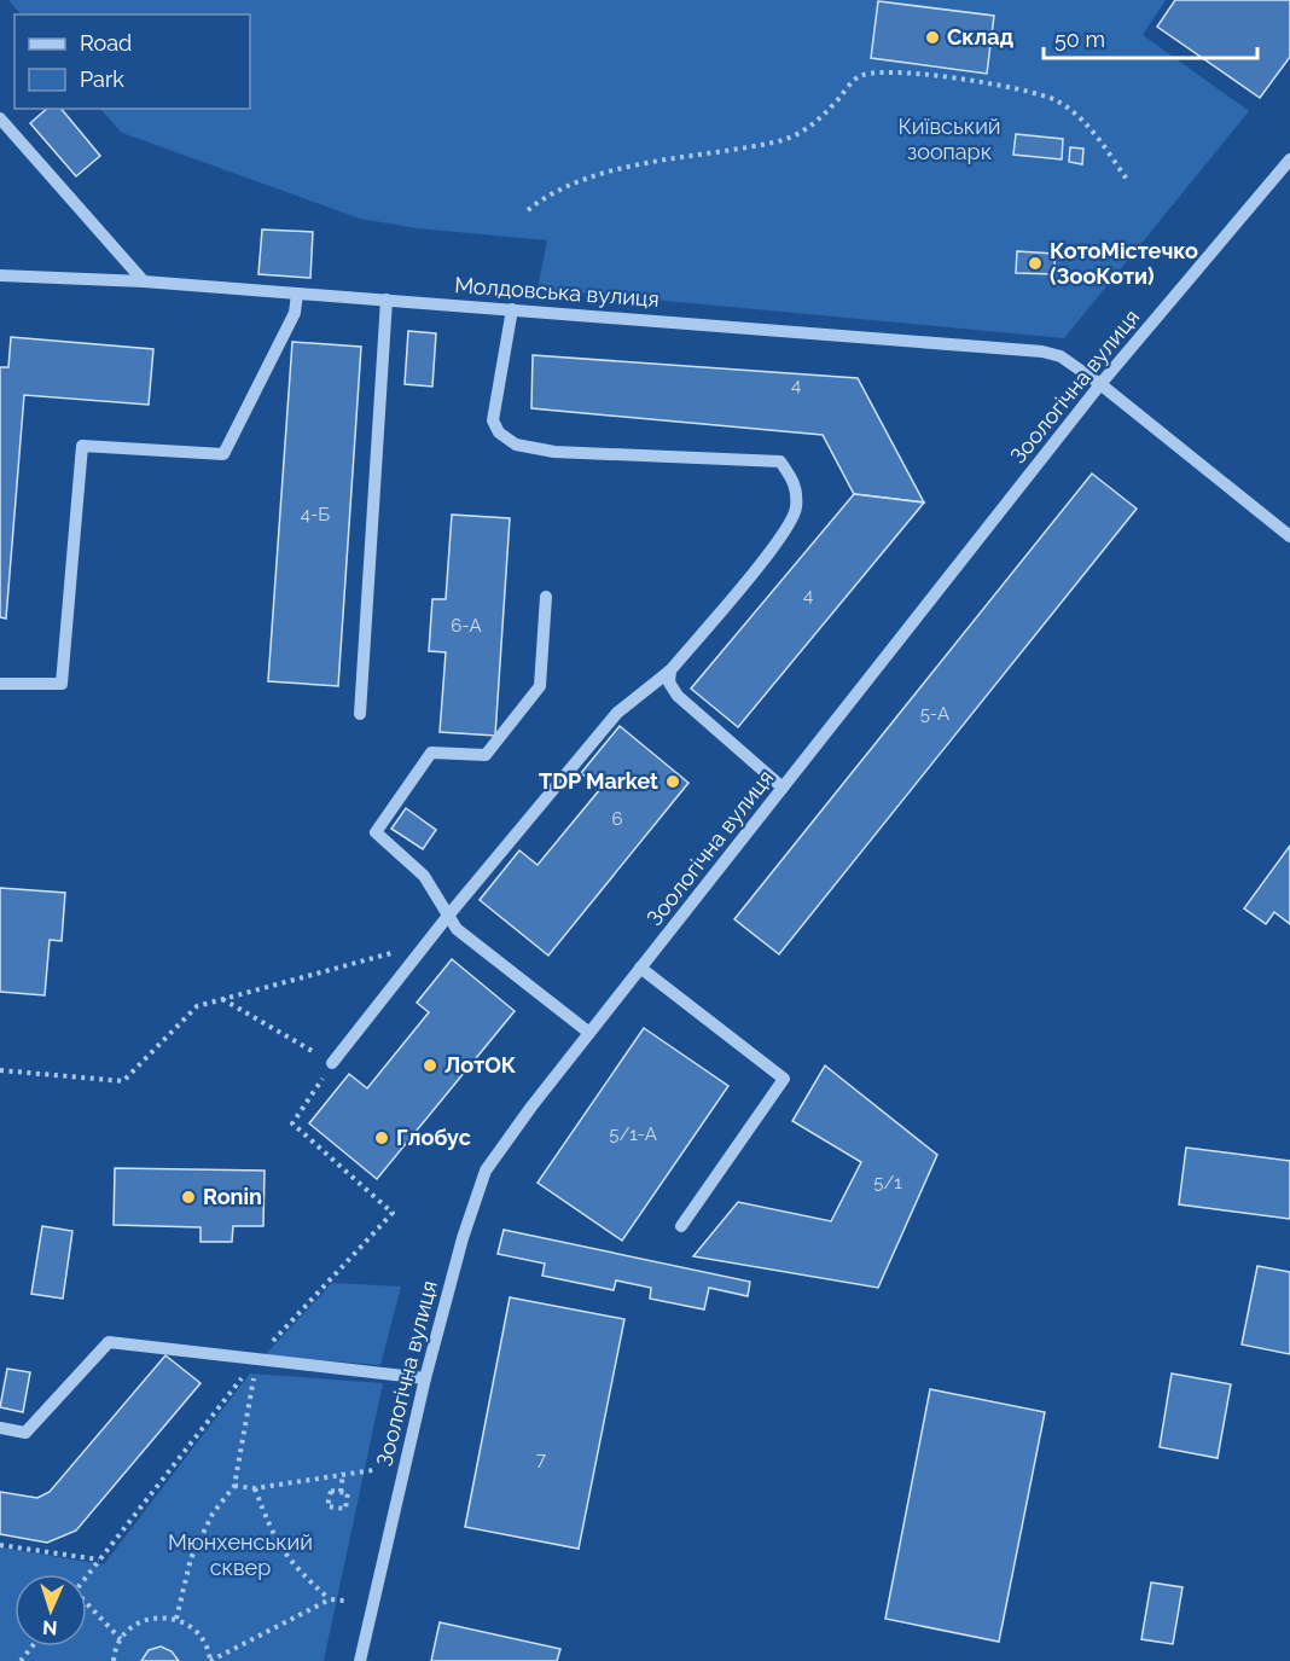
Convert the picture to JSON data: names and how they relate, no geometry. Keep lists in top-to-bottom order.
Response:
{
  "streets": {
    "street": ["Молдовська вулиця", "Зоологічна вулиця"]
  },
  "crossings": [
    ["Молдовська вулиця", "Зоологічна вулиця"]
  ],
  "parks": ["Київський зоопарк", "Мюнхенський сквер"],
  "places": [
    "Склад",
    "КотоМістечко (ЗооКоти)",
    "TDP Market",
    "ЛотОК",
    "Глобус",
    "Ronin"
  ],
  "house_numbers": [
    "4",
    "4-Б",
    "4",
    "6-А",
    "5-А",
    "6",
    "5/1-А",
    "5/1",
    "7"
  ],
  "legend": ["Road", "Park"],
  "scale_bar": "50 m",
  "north": "bottom"
}
